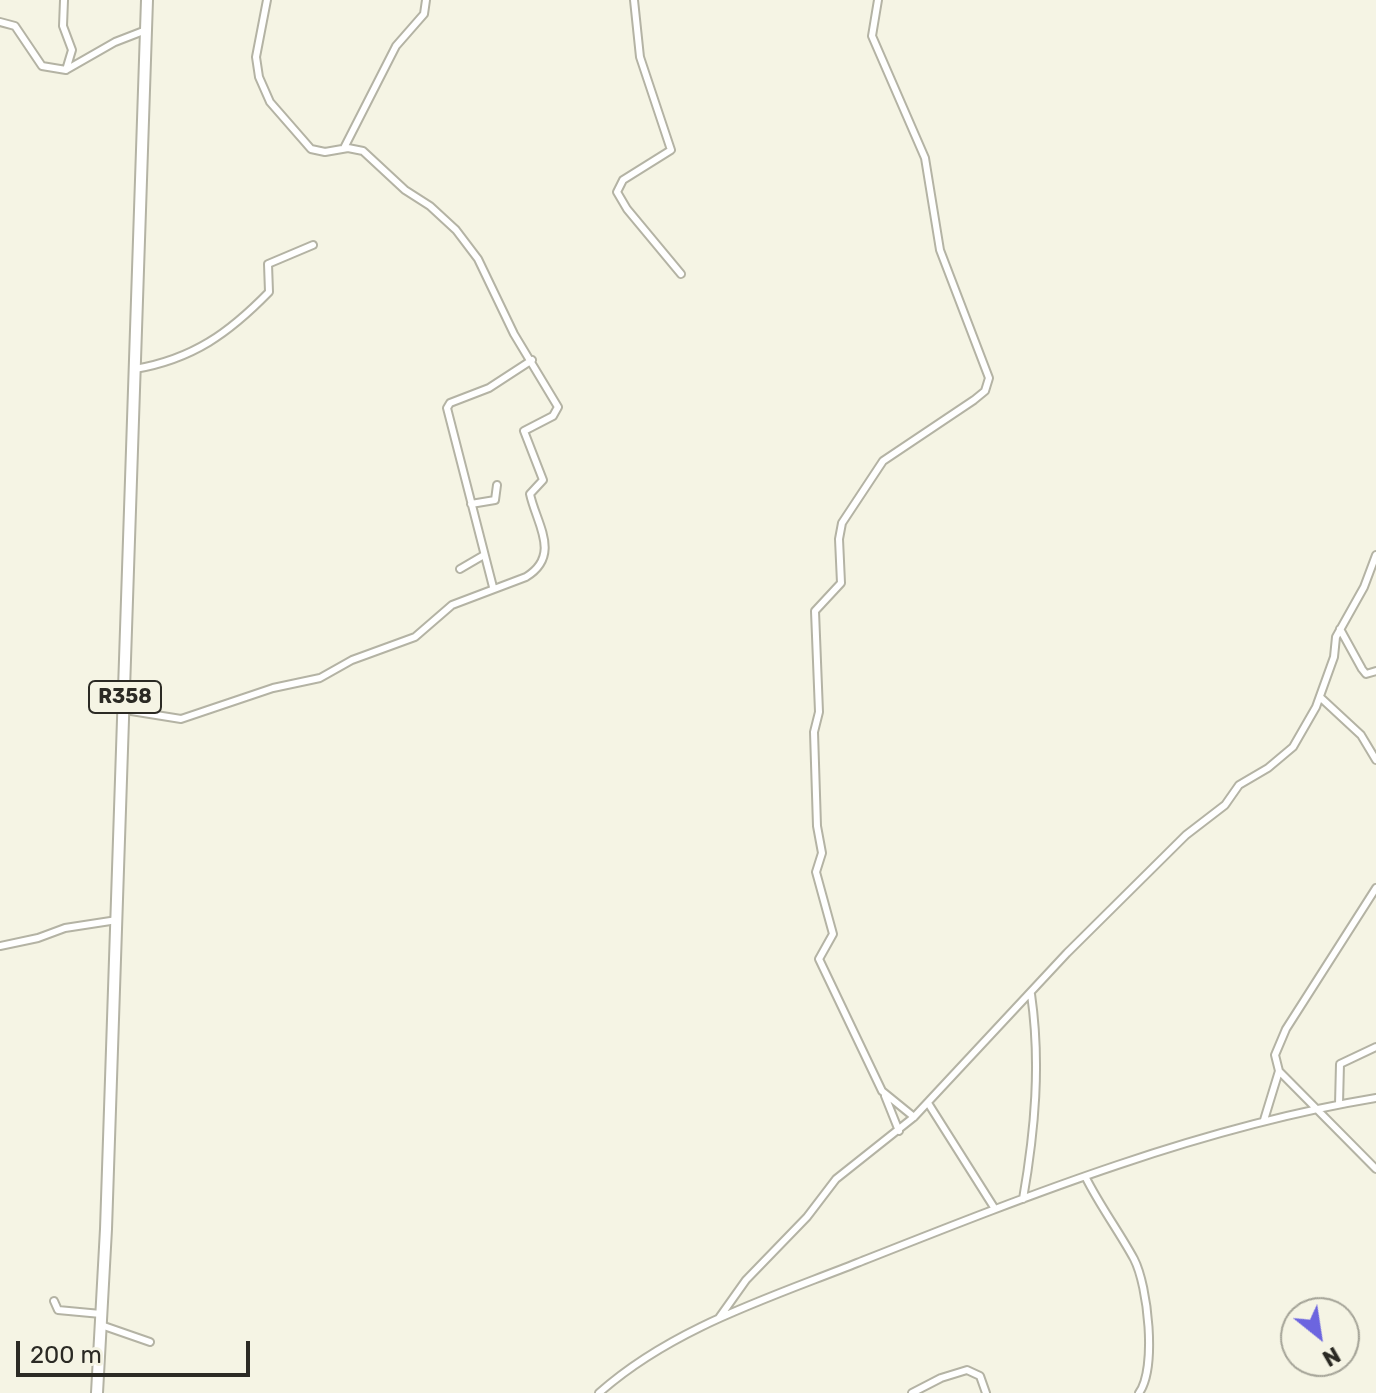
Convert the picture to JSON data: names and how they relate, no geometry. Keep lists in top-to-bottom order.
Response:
{
  "streets": {
    "main road": ["R358"]
  },
  "scale_bar": "200 m",
  "north": "bottom right"
}
